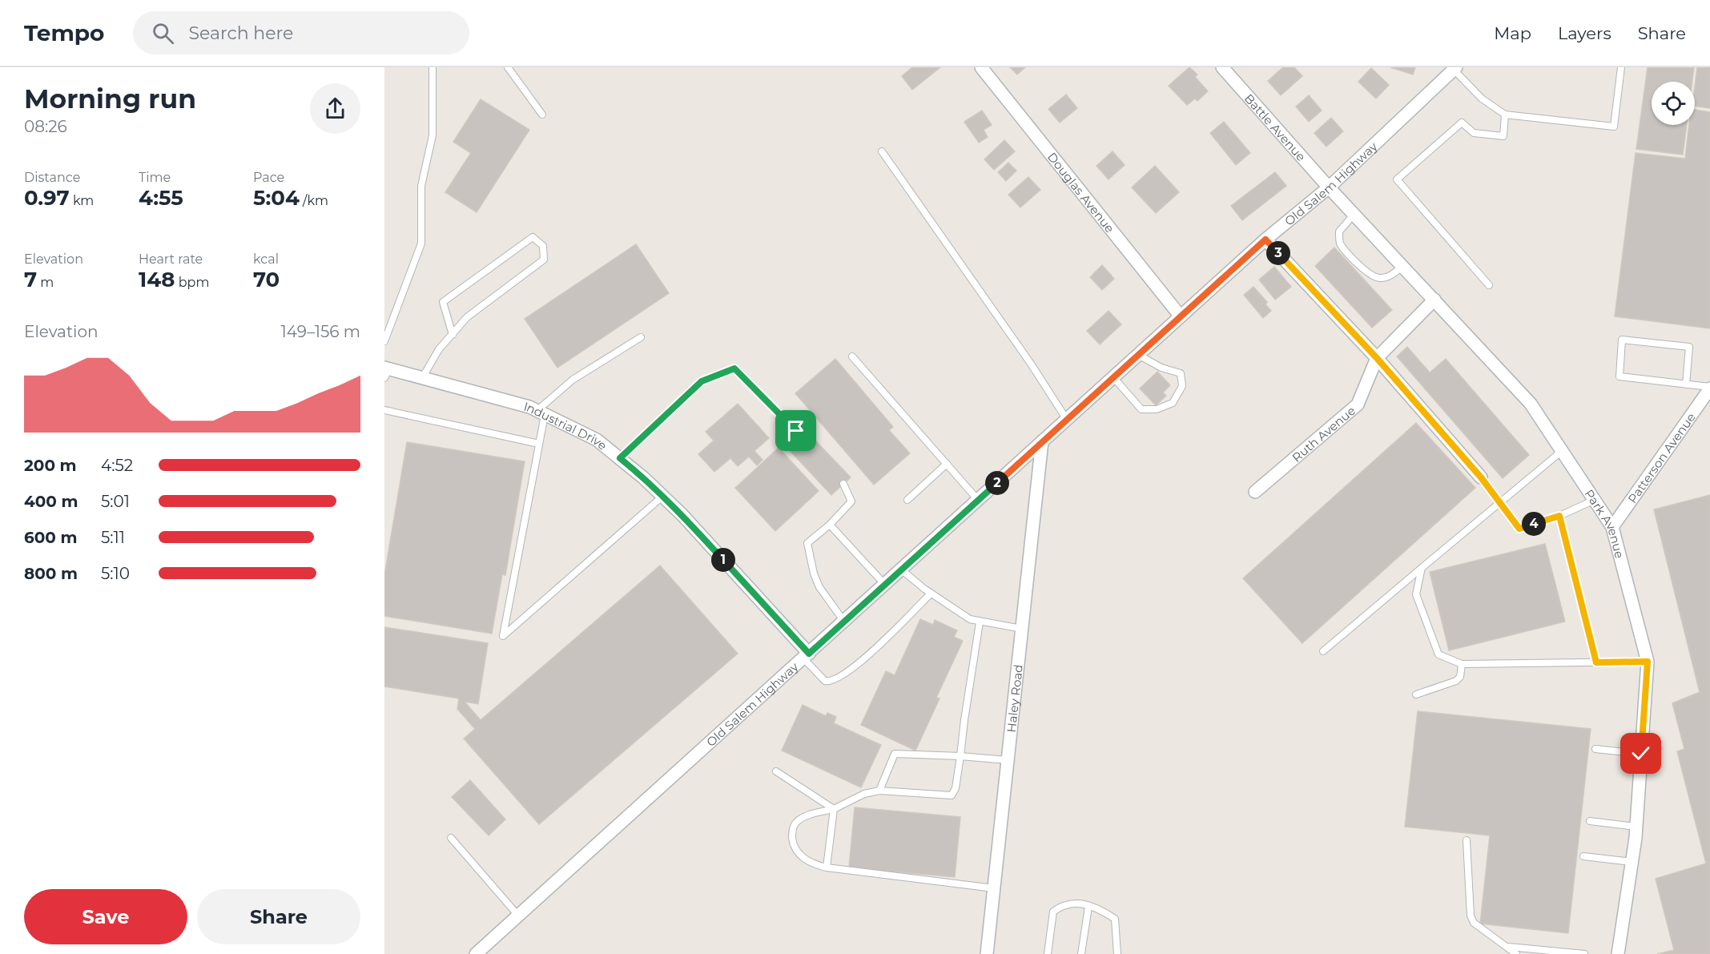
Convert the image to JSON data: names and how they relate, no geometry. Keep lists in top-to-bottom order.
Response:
{
  "streets": {
    "street": [
      "Battle Avenue",
      "Old Salem Highway",
      "Douglas Avenue",
      "Industrial Drive",
      "Ruth Avenue",
      "Patterson Avenue",
      "Park Avenue",
      "Haley Road"
    ]
  },
  "crossings": [
    ["Battle Avenue", "Old Salem Highway"],
    ["Battle Avenue", "Park Avenue"],
    ["Old Salem Highway", "Douglas Avenue"],
    ["Old Salem Highway", "Industrial Drive"],
    ["Old Salem Highway", "Park Avenue"],
    ["Old Salem Highway", "Haley Road"],
    ["Ruth Avenue", "Park Avenue"],
    ["Patterson Avenue", "Park Avenue"]
  ],
  "page": {
    "header": "Tempo",
    "search": "Search here",
    "nav": ["Map", "Layers", "Share"],
    "heading": ["Morning run", "08:26"],
    "stats": [
      ["Distance", "0.97 km"],
      ["Time", "4:55"],
      ["Pace", "5:04 /km"],
      ["Elevation", "7 m"],
      ["Heart rate", "148 bpm"],
      ["kcal", "70"]
    ],
    "pins": [
      "3",
      "2",
      "4",
      "1"
    ],
    "chart": ["Elevation", "149–156 m"],
    "list": [
      {
        "name": "200 m",
        "note": "4:52"
      },
      {
        "name": "400 m",
        "note": "5:01"
      },
      {
        "name": "600 m",
        "note": "5:11"
      },
      {
        "name": "800 m",
        "note": "5:10"
      }
    ],
    "buttons": ["Save", "Share"]
  }
}
